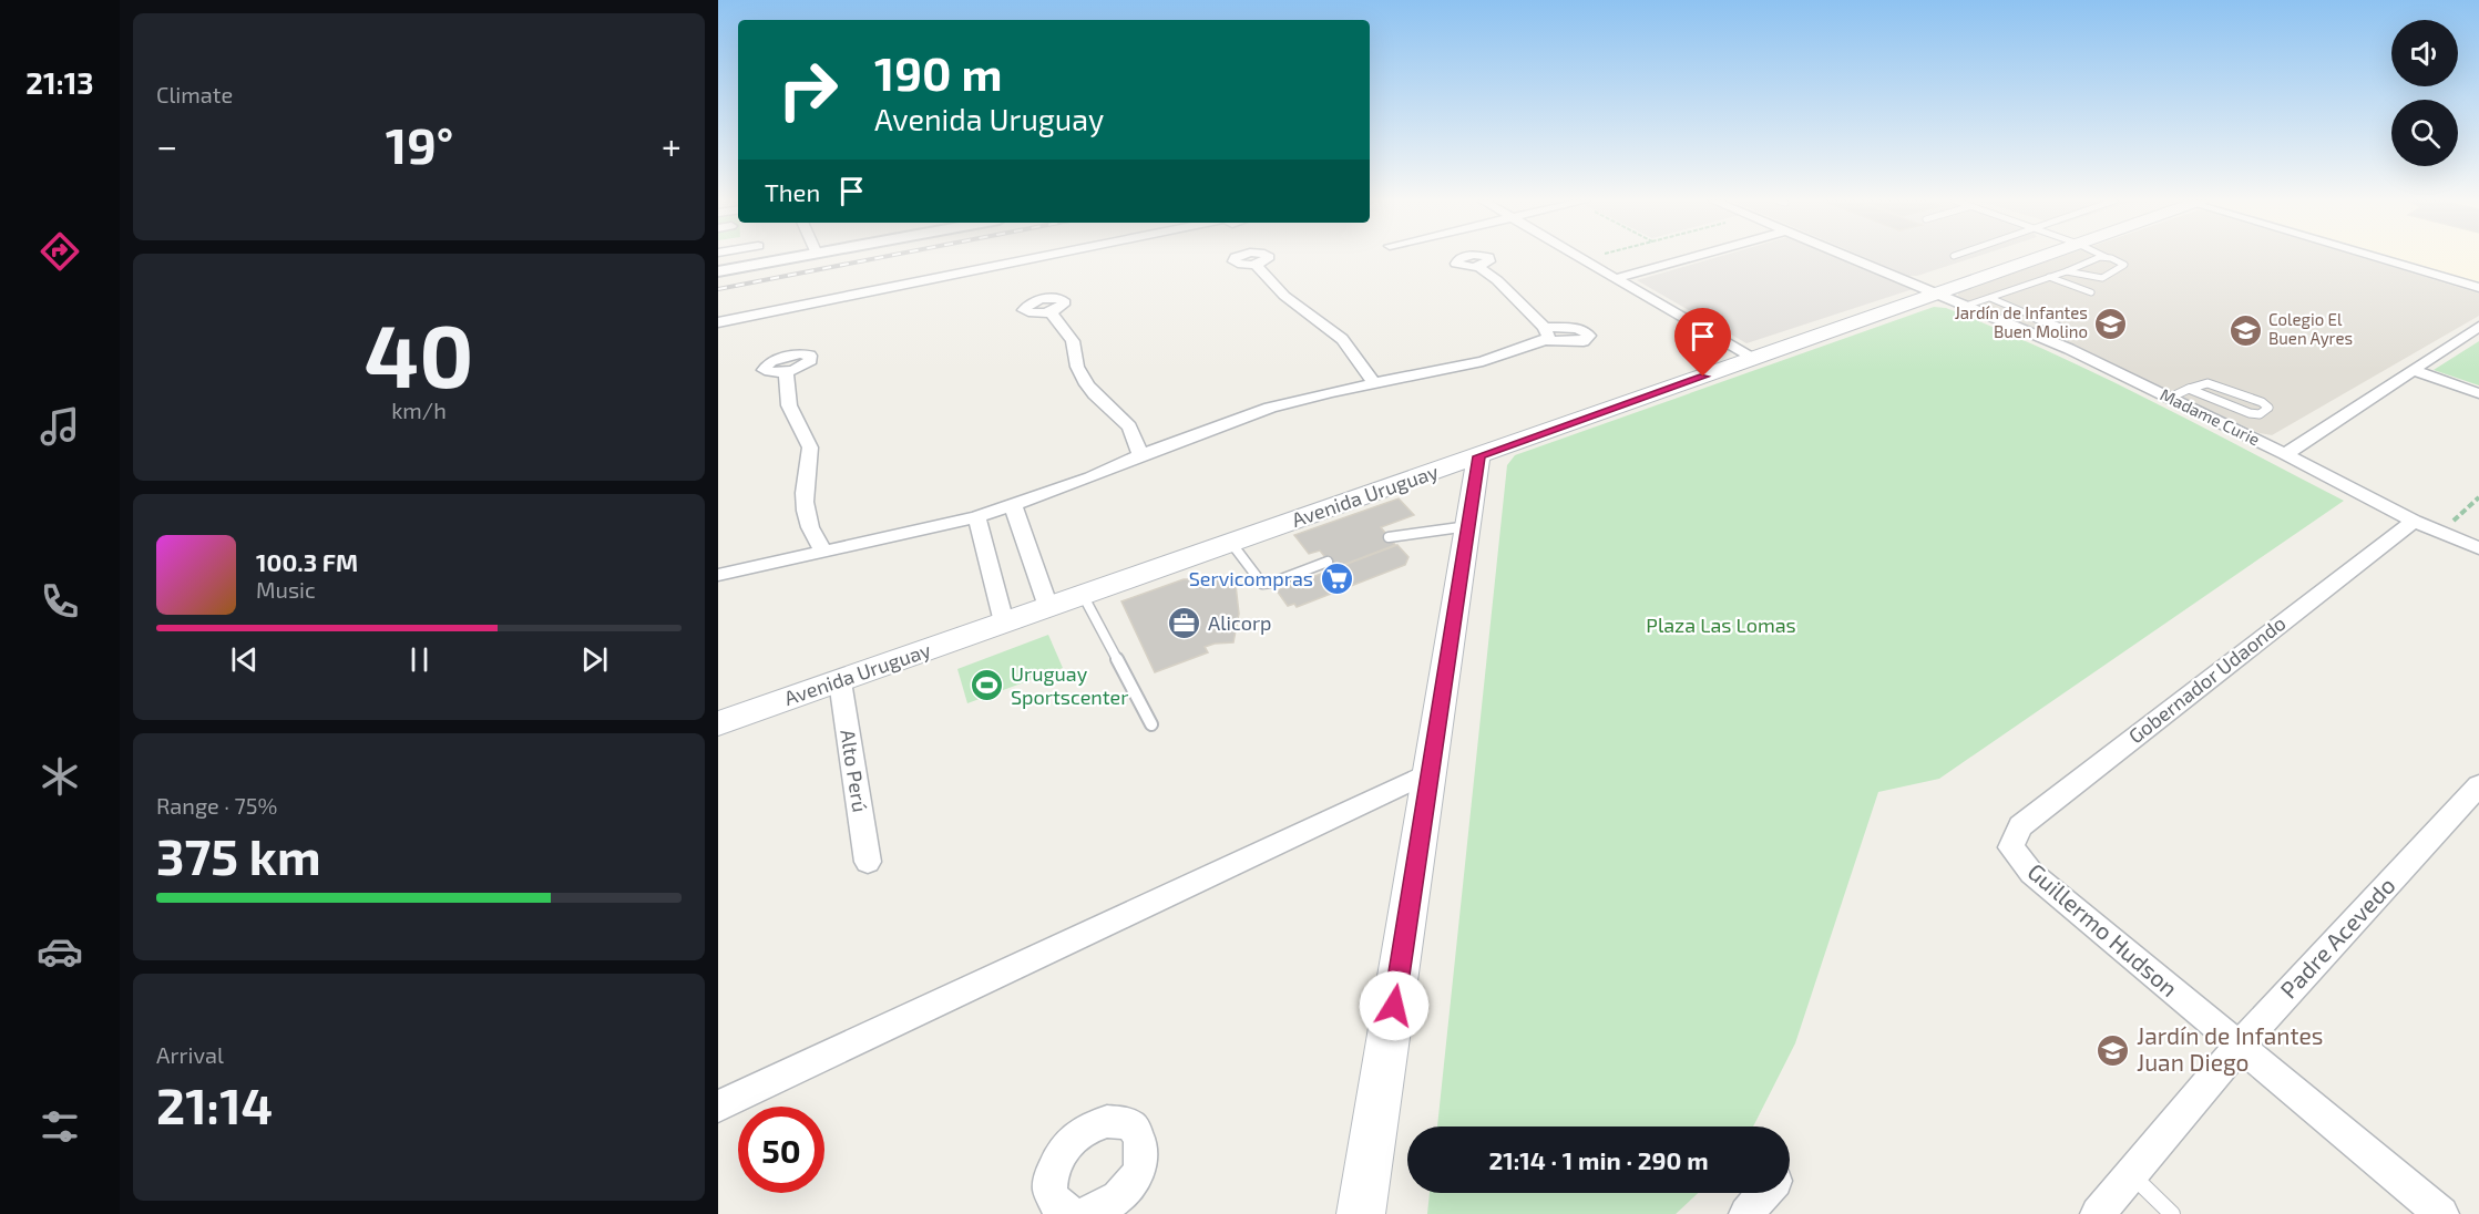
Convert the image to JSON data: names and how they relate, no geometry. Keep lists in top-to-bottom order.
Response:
{
  "streets": {
    "main road": ["Avenida Uruguay"],
    "street": [
      "Madame Curie",
      "Gobernador Udaondo",
      "Alto Perú",
      "Guillermo Hudson",
      "Padre Acevedo"
    ]
  },
  "crossings": [
    ["Madame Curie", "Avenida Uruguay"],
    ["Madame Curie", "Gobernador Udaondo"],
    ["Avenida Uruguay", "Alto Perú"],
    ["Gobernador Udaondo", "Guillermo Hudson"],
    ["Guillermo Hudson", "Padre Acevedo"]
  ],
  "parks": ["Plaza Las Lomas"],
  "places": {
    "school or university": ["Jardín de Infantes Buen Molino", "Colegio El Buen Ayres", "Jardín de Infantes Juan Diego"],
    "supermarket": ["Servicompras"],
    "office": ["Alicorp"],
    "sports": ["Uruguay Sportscenter"]
  },
  "page": {
    "tabs": "21:13",
    "tile": [
      "Climate",
      ["40", "km/h"],
      ["Range · 75%", "375 km"],
      ["Arrival", "21:14"]
    ],
    "turn": ["190 m", "Avenida Uruguay"],
    "heat": ["−", "19°", "+"],
    "then": "Then",
    "song": ["100.3 FM", "Music"],
    "limit": "50",
    "trip": "21:14 · 1 min · 290 m"
  }
}
